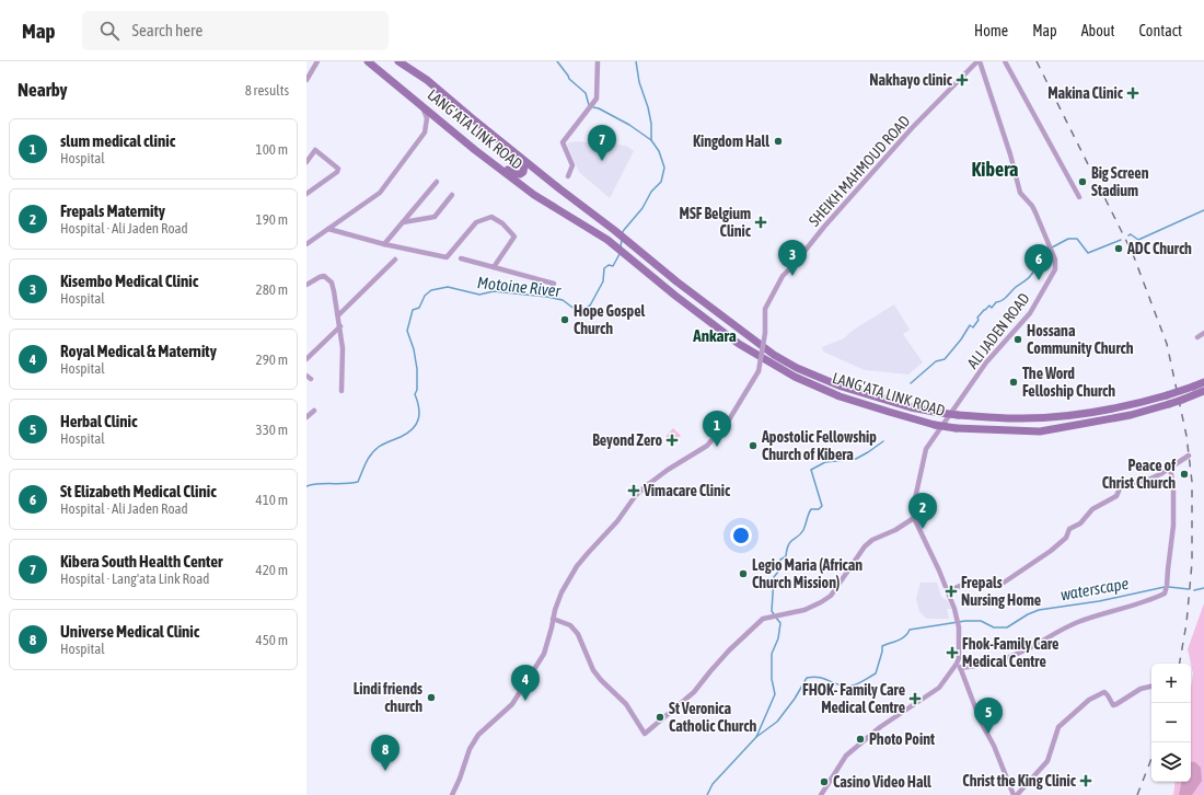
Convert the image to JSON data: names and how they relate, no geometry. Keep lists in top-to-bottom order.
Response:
{
  "streets": {
    "main road": ["LANG'ATA LINK ROAD"],
    "street": ["SHEIKH MAHMOUD ROAD", "ALI JADEN ROAD"]
  },
  "crossings": [
    ["SHEIKH MAHMOUD ROAD", "ALI JADEN ROAD"]
  ],
  "districts": ["Kibera", "Ankara"],
  "water": ["Motoine River", "waterscape"],
  "places": {
    "health": [
      "Nakhayo clinic",
      "Makina Clinic",
      "MSF Belgium Clinic",
      "Beyond Zero",
      "Vimacare Clinic",
      "Frepals Nursing Home",
      "Fhok-Family Care Medical Centre",
      "FHOK- Family Care Medical Centre",
      "Christ the King Clinic"
    ],
    "other": [
      "Kingdom Hall",
      "Big Screen Stadium",
      "ADC Church",
      "Hope Gospel Church",
      "Hossana Community Church",
      "The Word Felloship Church",
      "Apostolic Fellowship Church of Kibera",
      "Peace of Christ Church",
      "Legio Maria (African Church Mission)",
      "Lindi friends church",
      "St Veronica Catholic Church",
      "Photo Point",
      "Casino Video Hall"
    ]
  },
  "page": {
    "header": "Map",
    "search": "Search here",
    "nav": [
      "Home",
      "Map",
      "About",
      "Contact"
    ],
    "heading": ["Nearby", "8 results"],
    "list": [
      {
        "mark": "1",
        "name": "slum medical clinic",
        "note": "Hospital",
        "value": "100 m"
      },
      {
        "mark": "2",
        "name": "Frepals Maternity",
        "note": "Hospital · Ali Jaden Road",
        "value": "190 m"
      },
      {
        "mark": "3",
        "name": "Kisembo Medical Clinic",
        "note": "Hospital",
        "value": "280 m"
      },
      {
        "mark": "4",
        "name": "Royal Medical & Maternity",
        "note": "Hospital",
        "value": "290 m"
      },
      {
        "mark": "5",
        "name": "Herbal Clinic",
        "note": "Hospital",
        "value": "330 m"
      },
      {
        "mark": "6",
        "name": "St Elizabeth Medical Clinic",
        "note": "Hospital · Ali Jaden Road",
        "value": "410 m"
      },
      {
        "mark": "7",
        "name": "Kibera South Health Center",
        "note": "Hospital · Lang'ata Link Road",
        "value": "420 m"
      },
      {
        "mark": "8",
        "name": "Universe Medical Clinic",
        "note": "Hospital",
        "value": "450 m"
      }
    ],
    "pins": [
      "7",
      "3",
      "6",
      "1",
      "2",
      "4",
      "5",
      "8"
    ],
    "map_buttons": ["+", "−"]
  }
}
